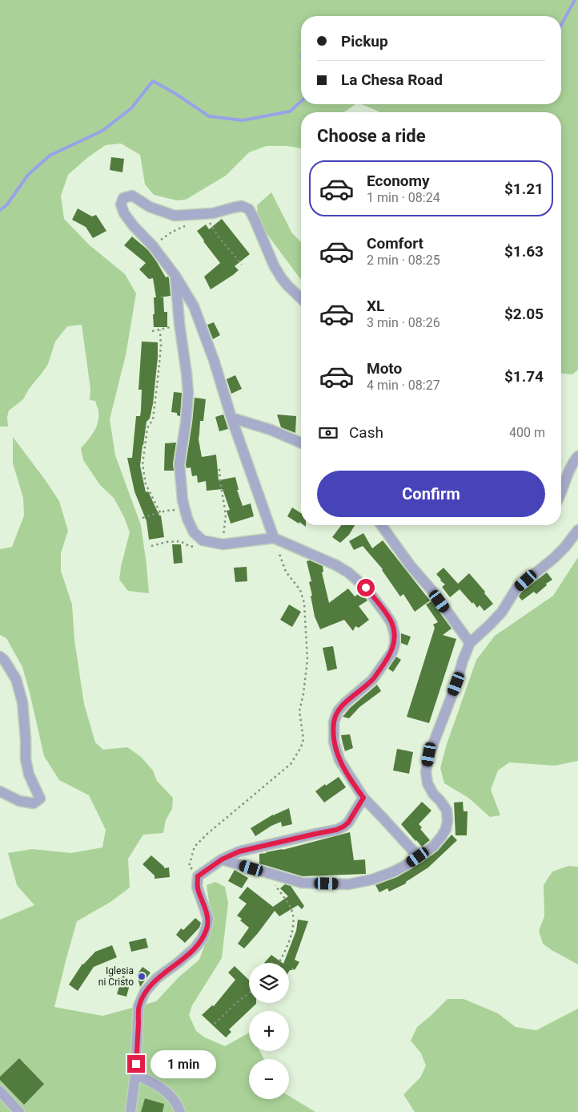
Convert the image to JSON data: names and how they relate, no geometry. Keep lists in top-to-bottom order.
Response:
{
  "places": ["Iglesia ni Cristo"],
  "page": {
    "banner": ["Pickup", "La Chesa Road"],
    "heading": "Choose a ride",
    "list": [
      {
        "name": "Economy",
        "note": "1 min · 08:24",
        "value": "$1.21"
      },
      {
        "name": "Comfort",
        "note": "2 min · 08:25",
        "value": "$1.63"
      },
      {
        "name": "XL",
        "note": "3 min · 08:26",
        "value": "$2.05"
      },
      {
        "name": "Moto",
        "note": "4 min · 08:27",
        "value": "$1.74"
      }
    ],
    "pay": ["Cash", "400 m"],
    "buttons": "Confirm",
    "map_buttons": ["+", "−"],
    "bubble": "1 min"
  }
}
